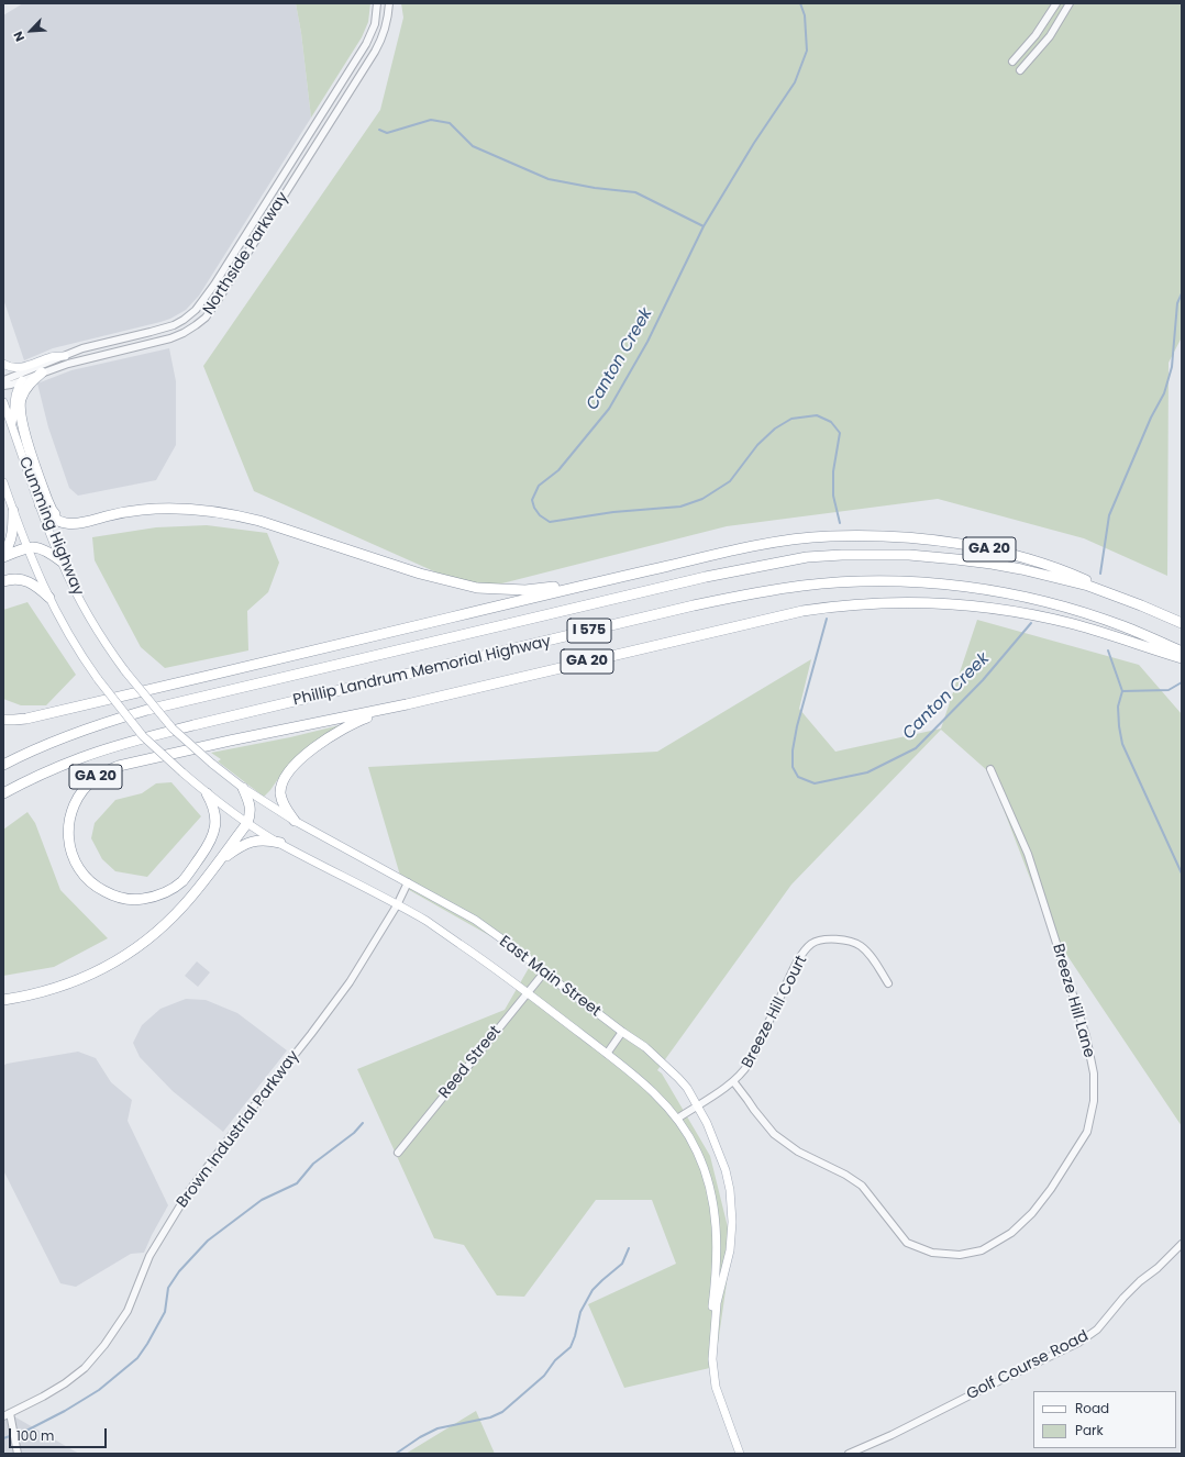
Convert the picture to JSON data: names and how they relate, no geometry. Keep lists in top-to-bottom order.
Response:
{
  "streets": {
    "highway": ["GA 20", "I 575", "Phillip Landrum Memorial Highway"],
    "main road": ["Cumming Highway", "East Main Street"],
    "street": [
      "Northside Parkway",
      "Breeze Hill Lane",
      "Breeze Hill Court",
      "Reed Street",
      "Brown Industrial Parkway",
      "Golf Course Road"
    ]
  },
  "crossings": [
    ["Cumming Highway", "GA 20"],
    ["Cumming Highway", "East Main Street"],
    ["GA 20", "Phillip Landrum Memorial Highway"],
    ["GA 20", "East Main Street"],
    ["East Main Street", "Breeze Hill Court"],
    ["East Main Street", "Reed Street"],
    ["East Main Street", "Brown Industrial Parkway"],
    ["Breeze Hill Lane", "Breeze Hill Court"]
  ],
  "water": ["Canton Creek"],
  "legend": ["Road", "Park"],
  "scale_bar": "100 m",
  "north": "bottom left"
}
